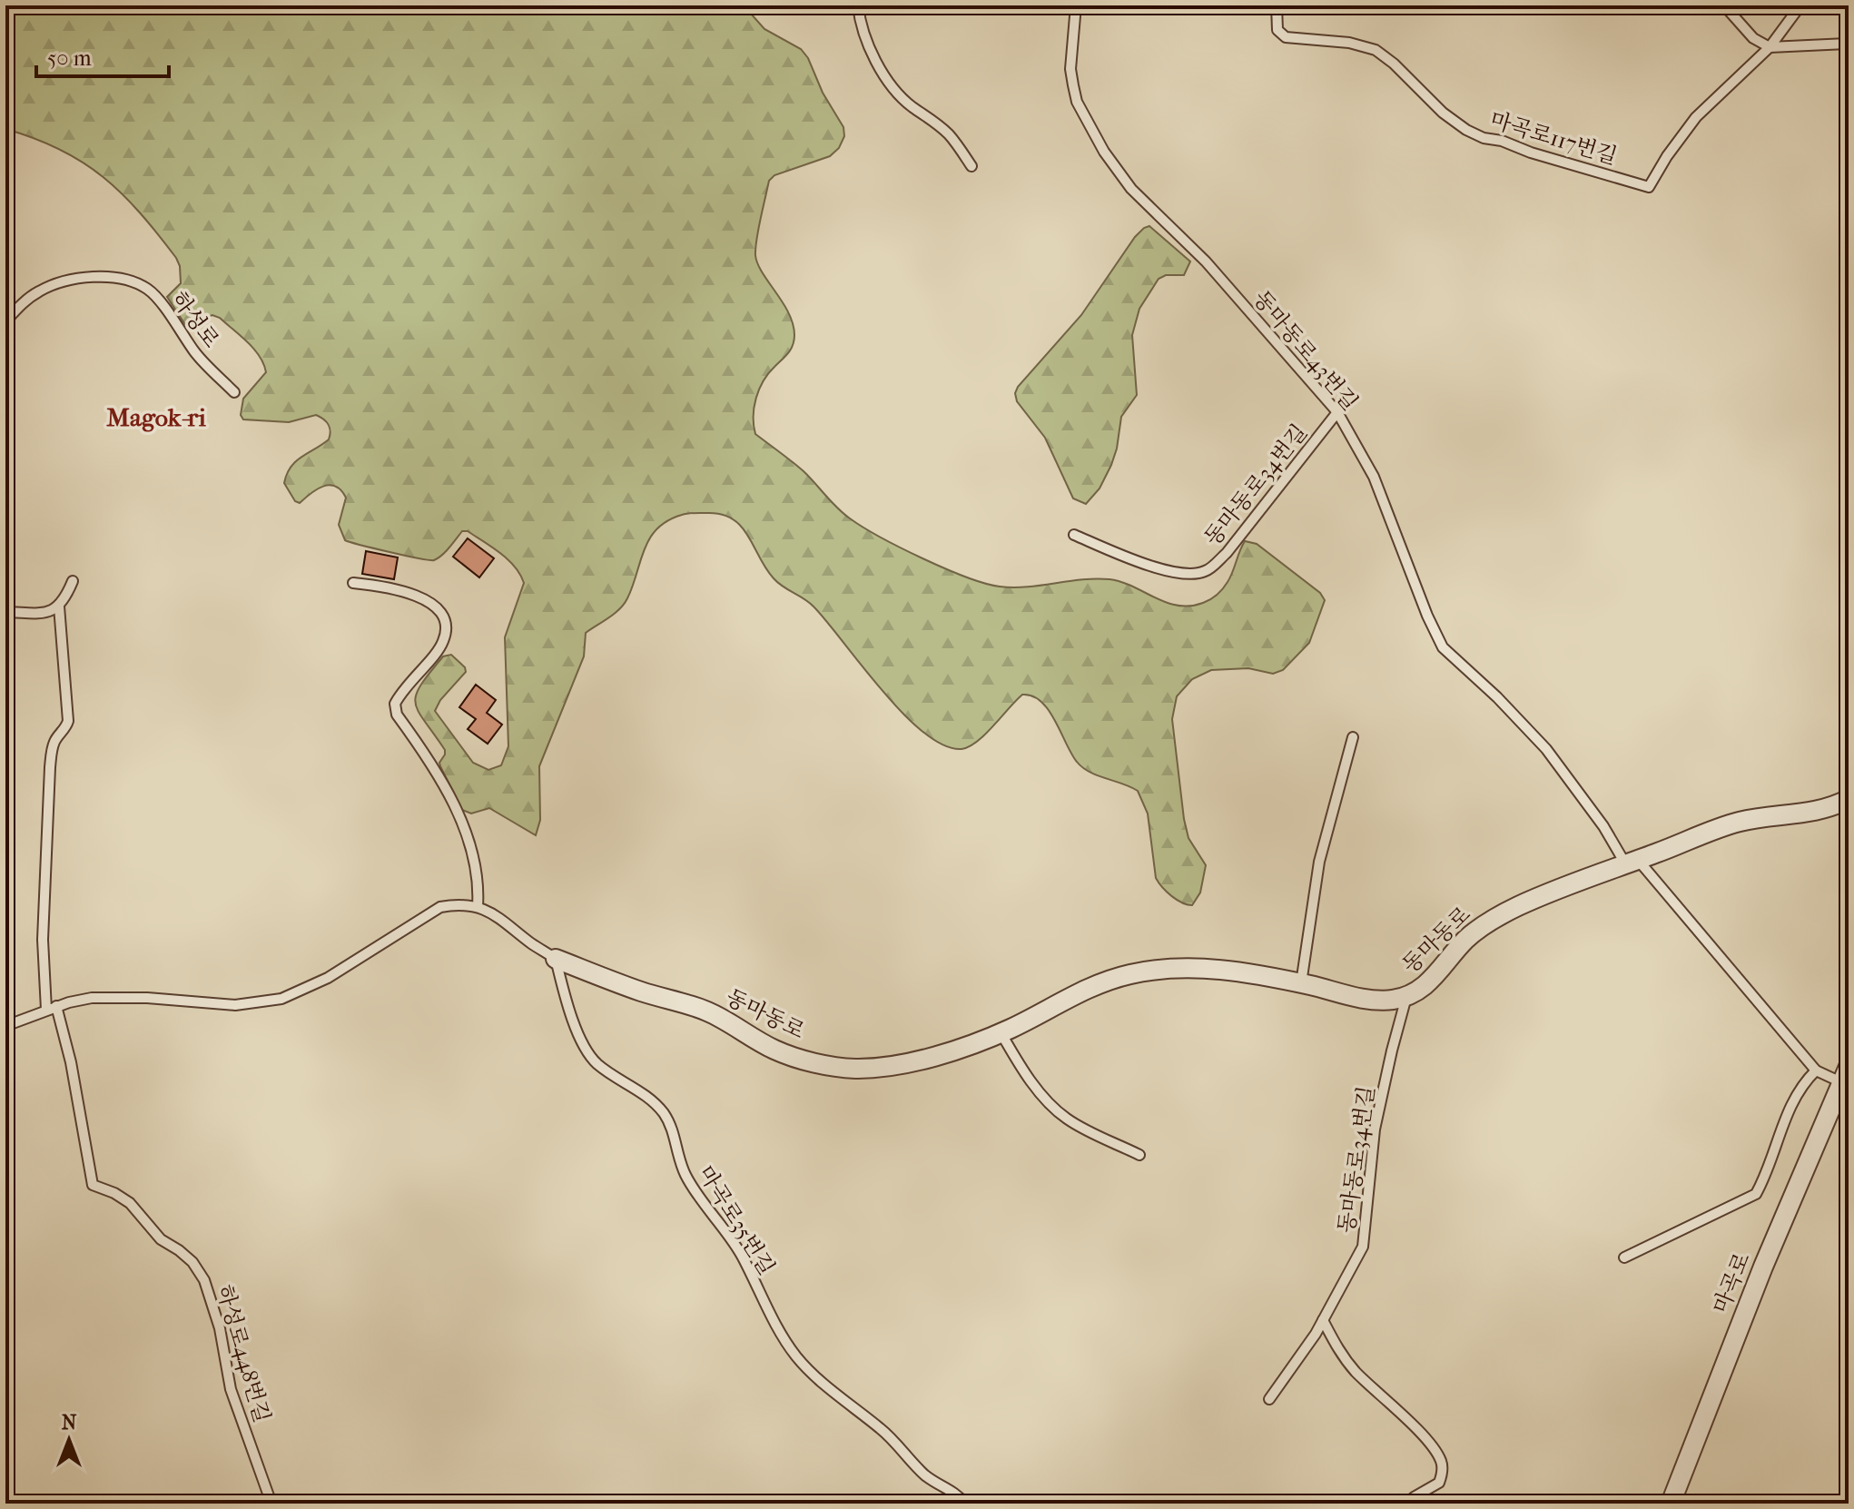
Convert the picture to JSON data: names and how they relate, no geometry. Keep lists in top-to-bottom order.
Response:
{
  "streets": {
    "street": ["동마동로", "마곡로"],
    "lane": [
      "마곡로117번길",
      "하성로",
      "동마동로43번길",
      "동마동로34번길",
      "마곡로35번길",
      "하성로448번길"
    ]
  },
  "crossings": [
    ["동마동로43번길", "동마동로34번길"],
    ["동마동로43번길", "동마동로"],
    ["동마동로34번길", "동마동로"],
    ["동마동로", "마곡로35번길"]
  ],
  "districts": ["Magok-ri"],
  "scale_bar": "50 m",
  "north": "top"
}
